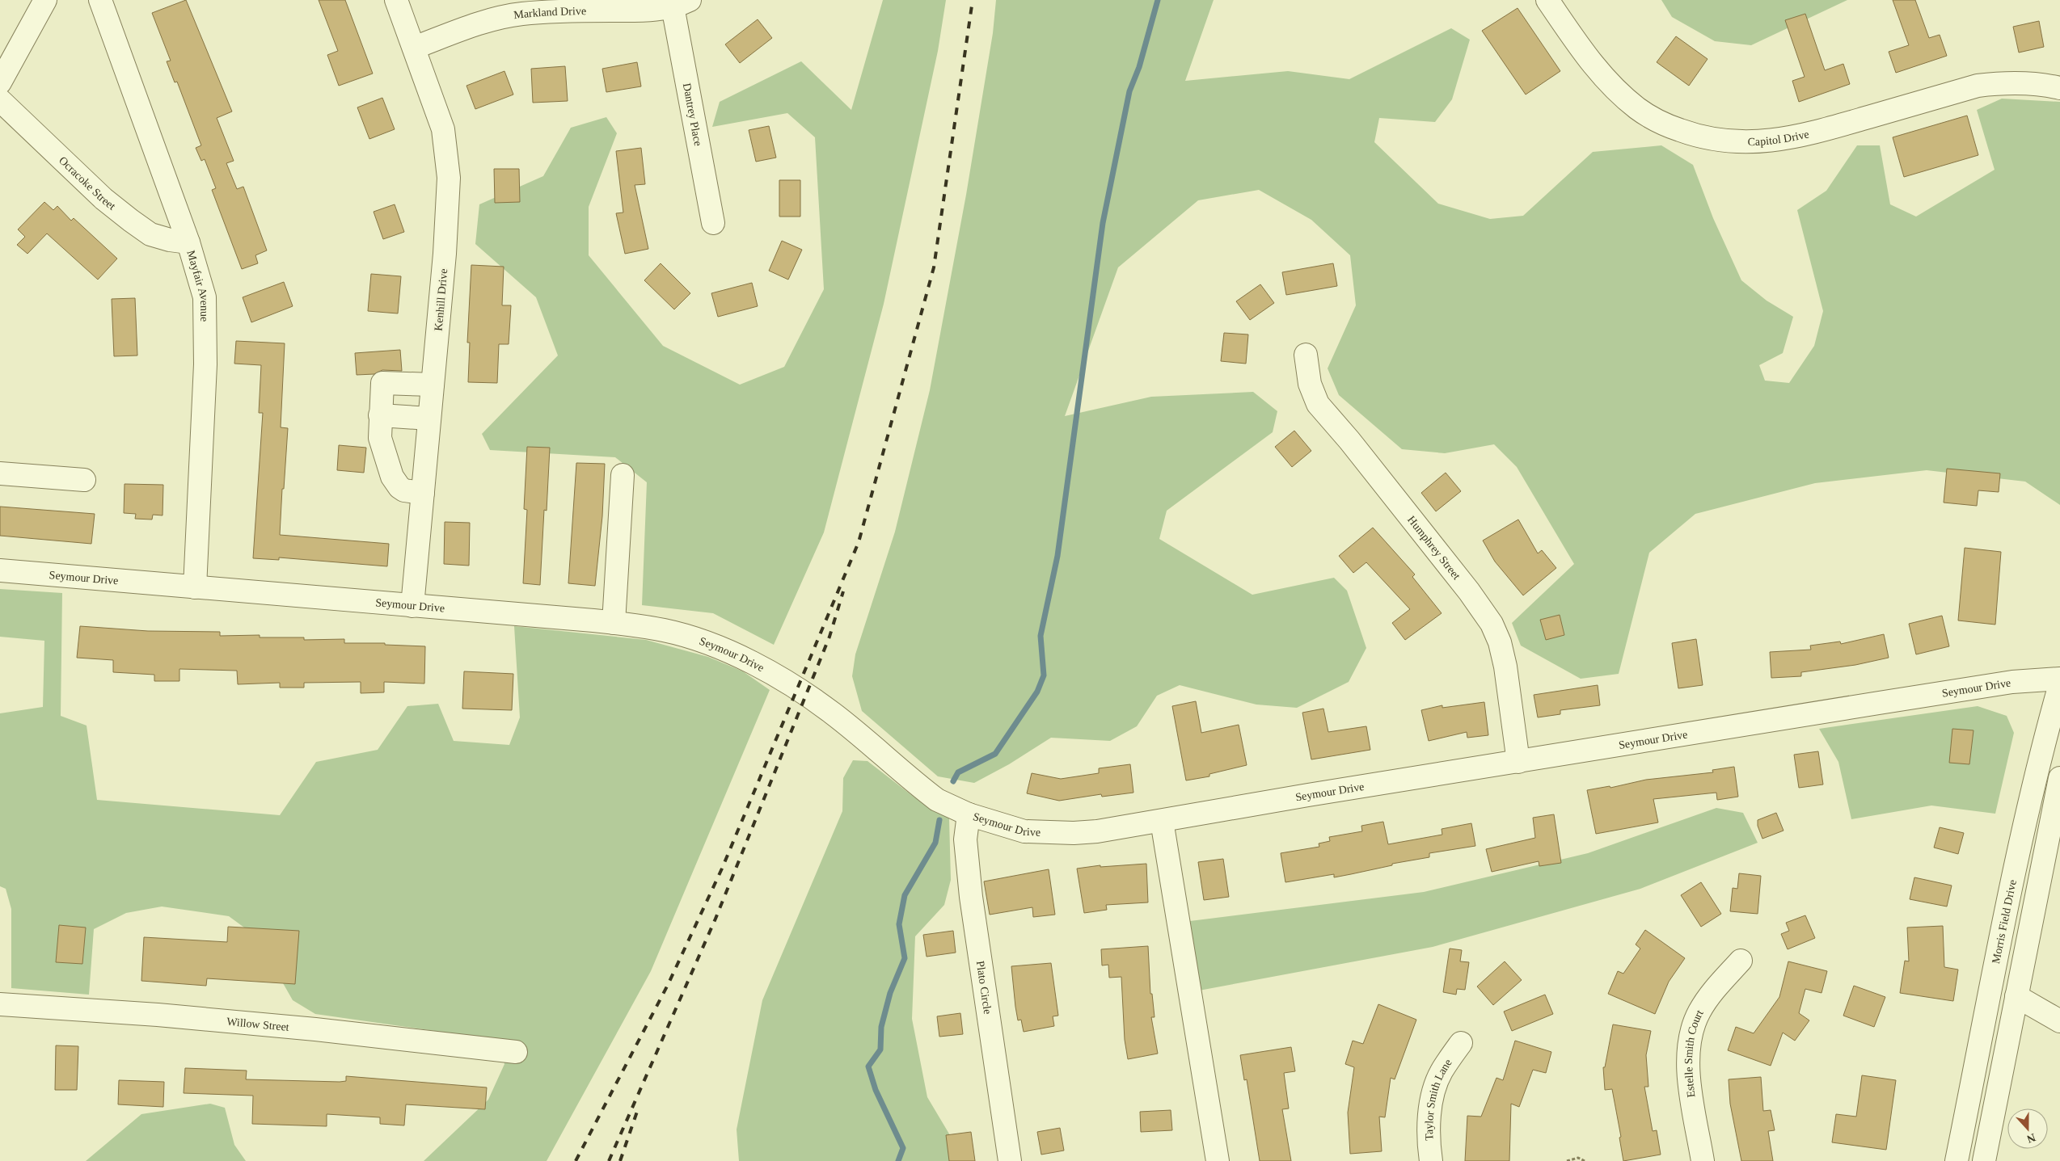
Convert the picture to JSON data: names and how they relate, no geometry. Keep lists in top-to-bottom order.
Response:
{
  "streets": {
    "street": [
      "Markland Drive",
      "Dantrey Place",
      "Capitol Drive",
      "Ocracoke Street",
      "Mayfair Avenue",
      "Kenhill Drive",
      "Humphrey Street",
      "Seymour Drive",
      "Morris Field Drive",
      "Plato Circle",
      "Willow Street",
      "Estelle Smith Court",
      "Taylor Smith Lane"
    ]
  },
  "crossings": [
    ["Markland Drive", "Dantrey Place"],
    ["Markland Drive", "Kenhill Drive"],
    ["Ocracoke Street", "Mayfair Avenue"],
    ["Mayfair Avenue", "Seymour Drive"],
    ["Kenhill Drive", "Seymour Drive"],
    ["Humphrey Street", "Seymour Drive"],
    ["Seymour Drive", "Plato Circle"]
  ],
  "north": "bottom"
}
